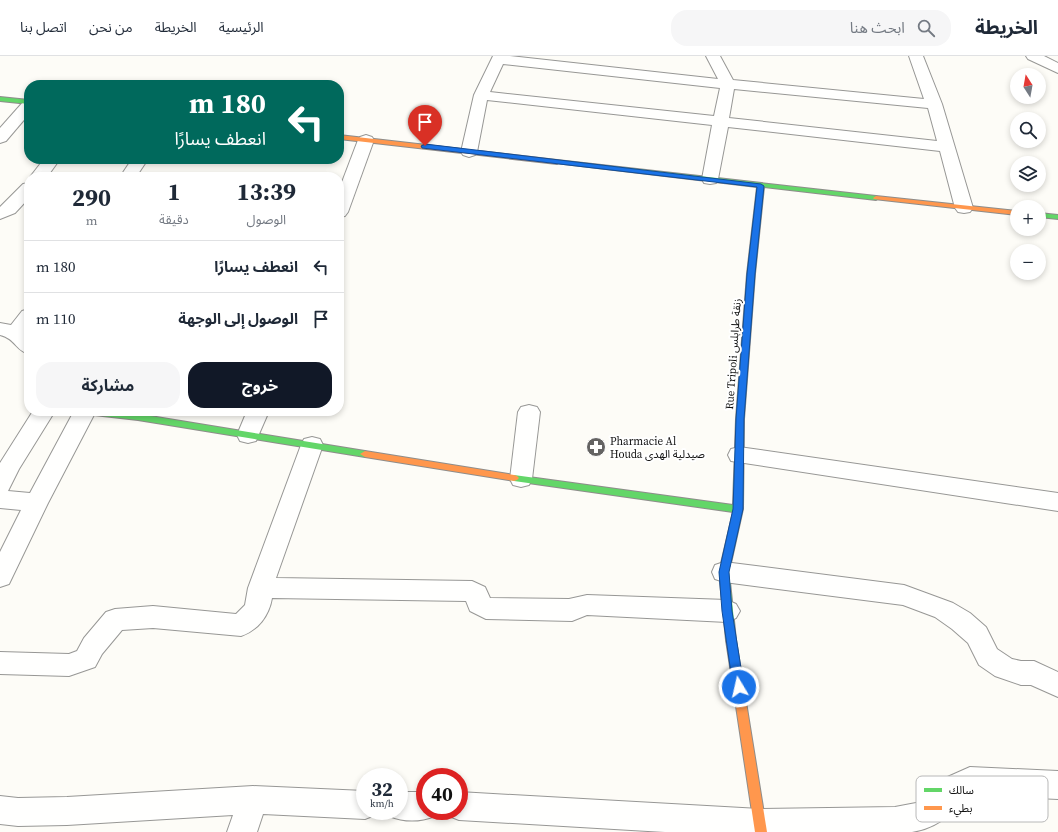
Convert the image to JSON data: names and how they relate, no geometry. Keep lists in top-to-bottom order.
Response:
{
  "streets": {
    "street": ["Rue Tripoli زنقة طرابلس"]
  },
  "places": {
    "pharmacy": ["Pharmacie Al Houda صيدلية الهدى"]
  },
  "legend": ["سالك", "بطيء"],
  "north": "top",
  "page": {
    "header": "الخريطة",
    "search": "ابحث هنا",
    "nav": [
      "الرئيسية",
      "الخريطة",
      "من نحن",
      "اتصل بنا"
    ],
    "map_buttons": ["+", "−"],
    "turn": ["180 m", "انعطف يسارًا"],
    "eta": [
      "13:39",
      "الوصول",
      "1",
      "دقيقة",
      "290",
      "m"
    ],
    "list": [
      {
        "name": "انعطف يسارًا",
        "value": "180 m"
      },
      {
        "name": "الوصول إلى الوجهة",
        "value": "110 m"
      }
    ],
    "buttons": ["خروج", "مشاركة"],
    "speed": "32 km/h",
    "limit": "40"
  }
}
